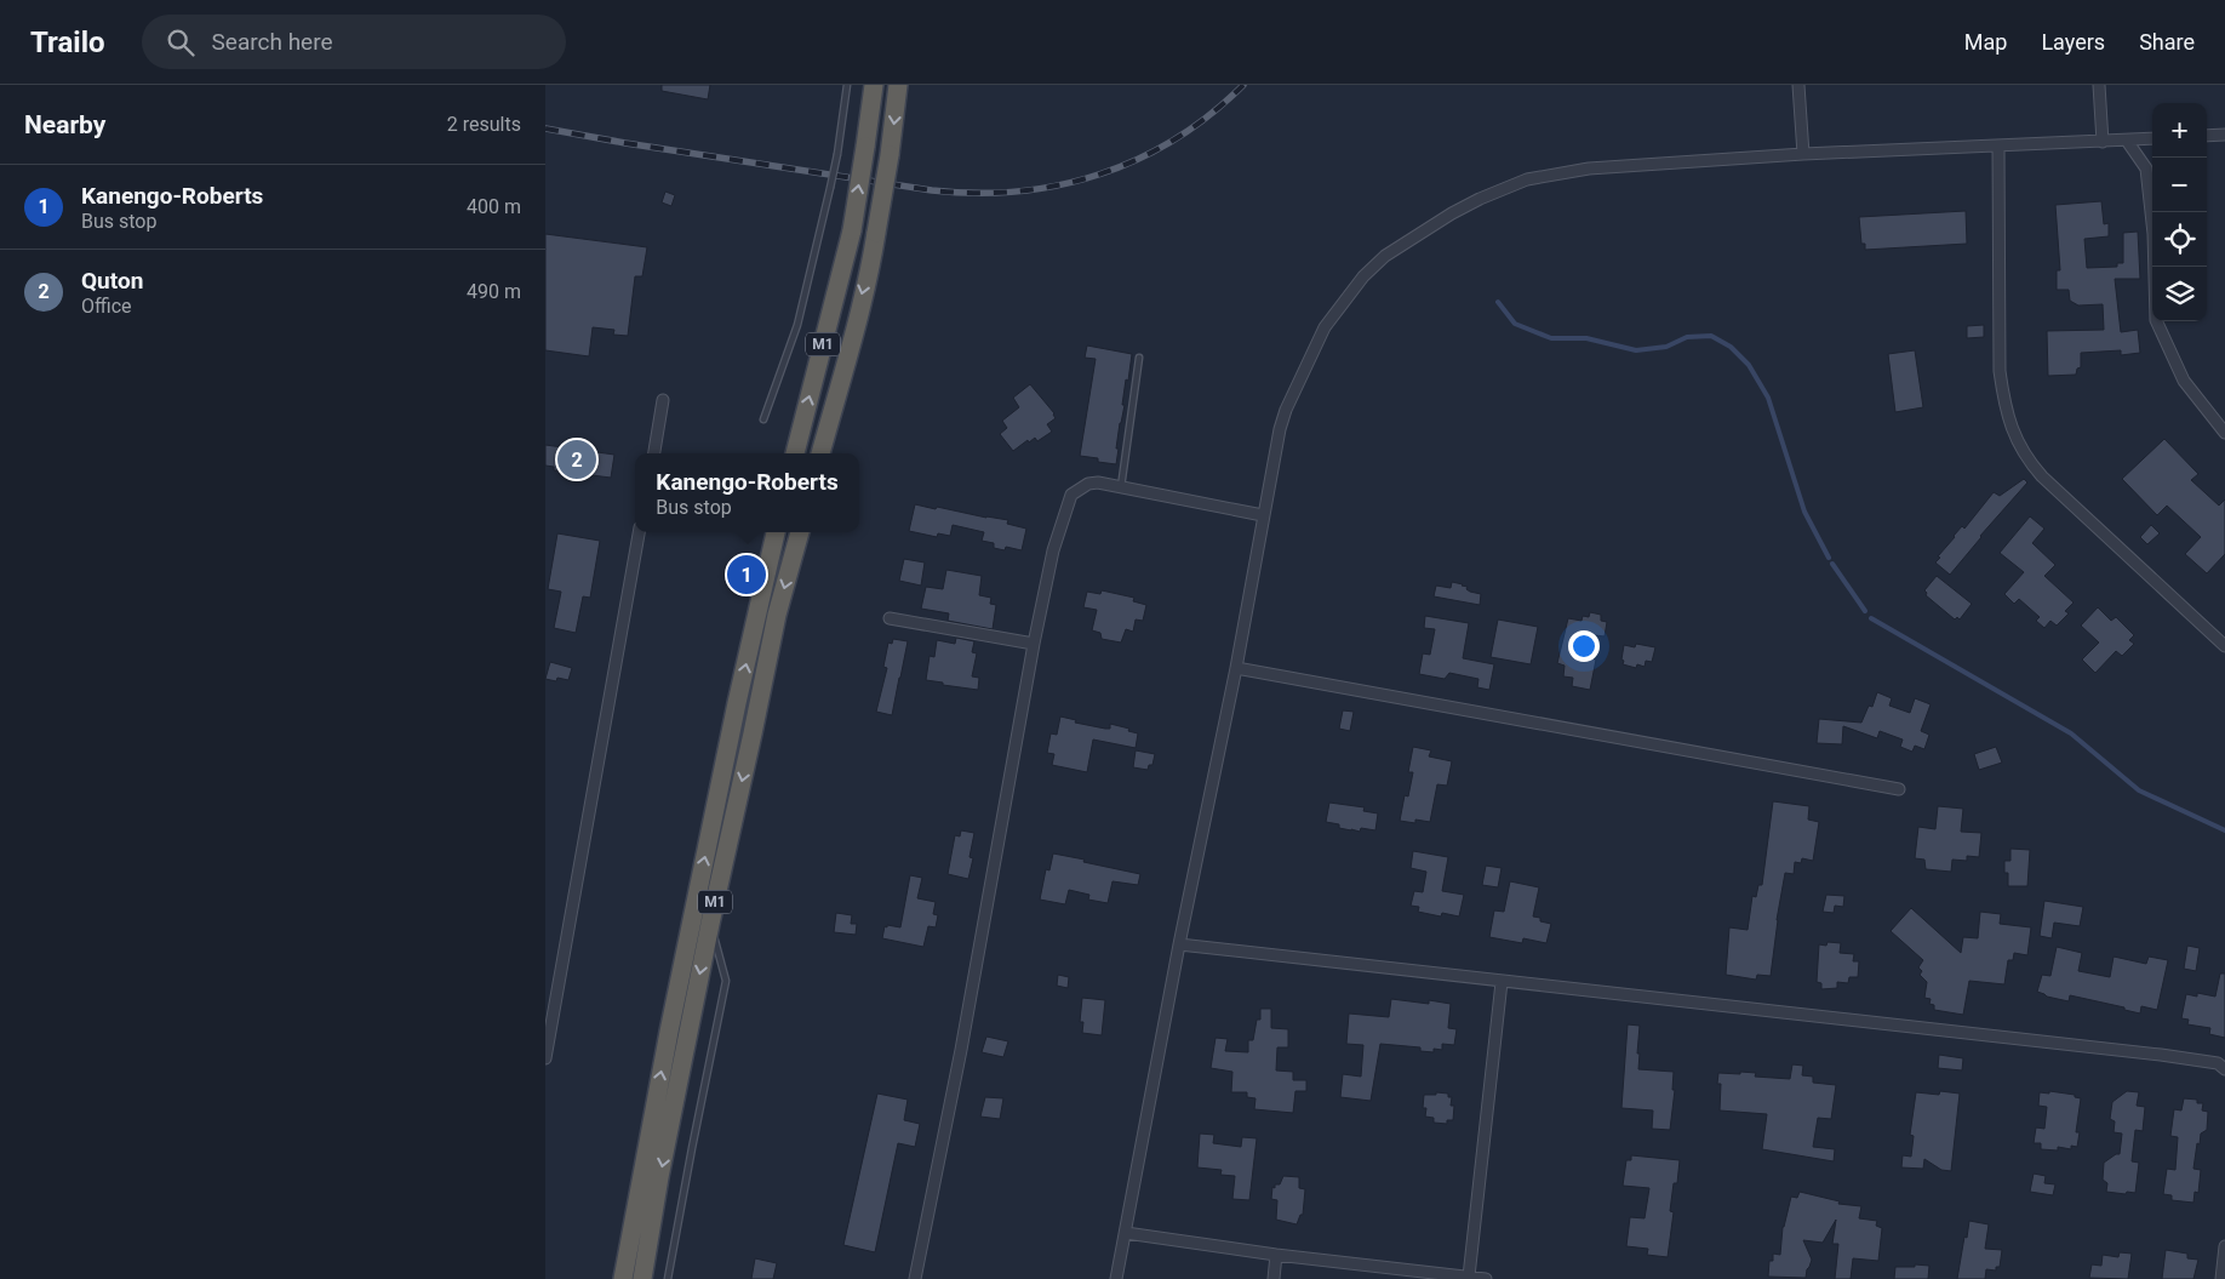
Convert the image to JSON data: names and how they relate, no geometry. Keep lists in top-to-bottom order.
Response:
{
  "streets": {
    "highway": ["M1"]
  },
  "page": {
    "header": "Trailo",
    "search": "Search here",
    "nav": ["Map", "Layers", "Share"],
    "heading": ["Nearby", "2 results"],
    "map_buttons": ["+", "−"],
    "list": [
      {
        "mark": "1",
        "name": "Kanengo-Roberts",
        "note": "Bus stop",
        "value": "400 m"
      },
      {
        "mark": "2",
        "name": "Quton",
        "note": "Office",
        "value": "490 m"
      }
    ],
    "pins": ["2", "1"],
    "popup": ["Kanengo-Roberts", "Bus stop"]
  }
}
